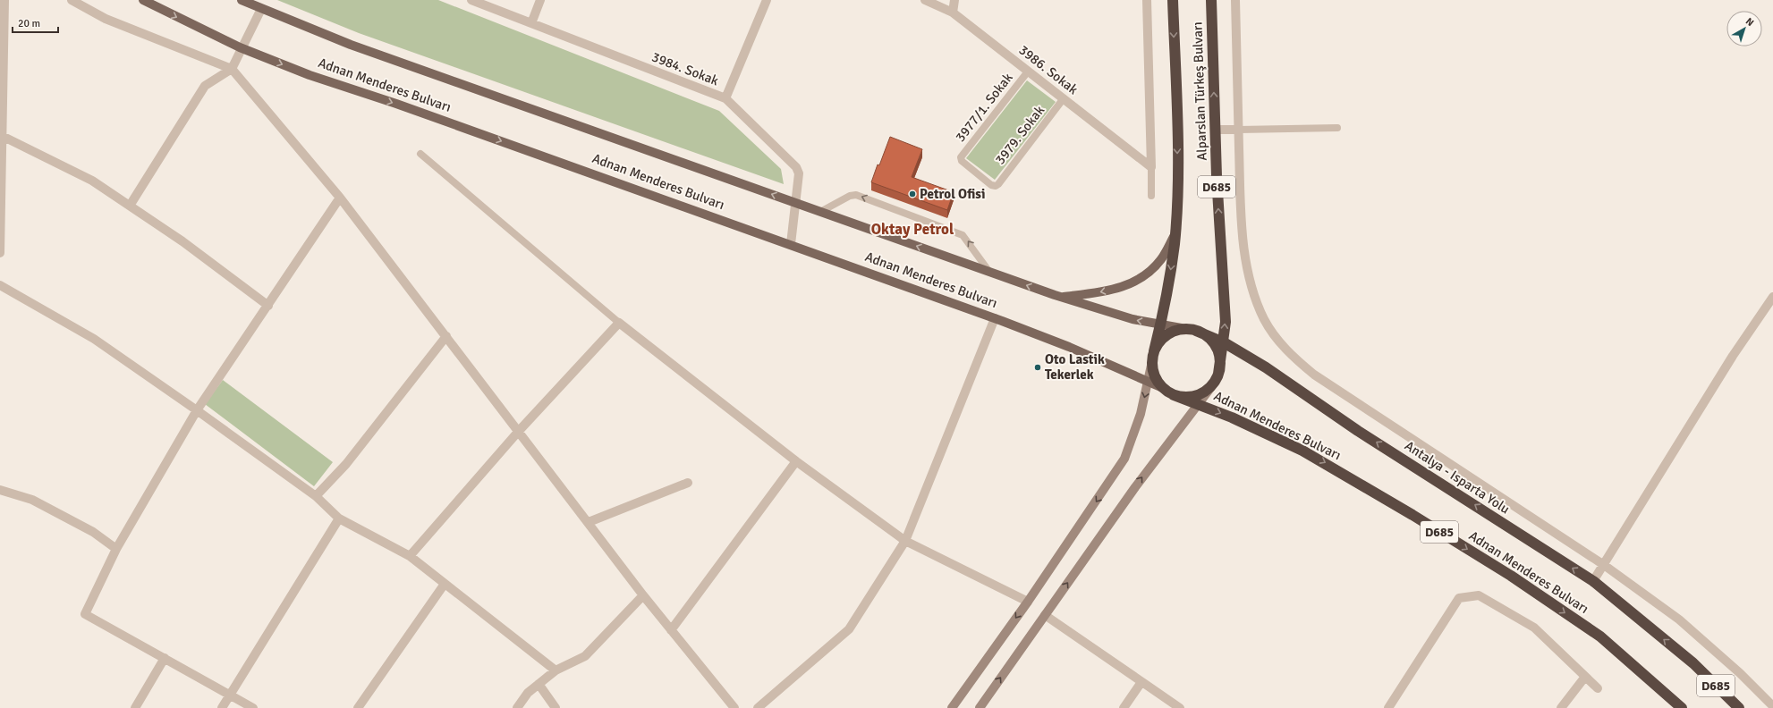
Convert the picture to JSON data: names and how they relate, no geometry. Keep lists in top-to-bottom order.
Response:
{
  "streets": {
    "highway": [
      "Adnan Menderes Bulvarı",
      "Alparslan Türkeş Bulvarı",
      "D685",
      "Antalya - Isparta Yolu"
    ],
    "street": ["3984. Sokak", "3986. Sokak"],
    "lane": ["3977/1. Sokak", "3979. Sokak"]
  },
  "crossings": [
    ["3984. Sokak", "Adnan Menderes Bulvarı"],
    ["3986. Sokak", "3977/1. Sokak"],
    ["3986. Sokak", "3979. Sokak"],
    ["Adnan Menderes Bulvarı", "Alparslan Türkeş Bulvarı"],
    ["Adnan Menderes Bulvarı", "Antalya - Isparta Yolu"],
    ["Alparslan Türkeş Bulvarı", "Antalya - Isparta Yolu"],
    ["3977/1. Sokak", "3979. Sokak"]
  ],
  "one_way": ["Antalya - Isparta Yolu"],
  "districts": ["Oktay Petrol"],
  "places": ["Petrol Ofisi", "Oto Lastik Tekerlek"],
  "scale_bar": "20 m",
  "north": "top right"
}
